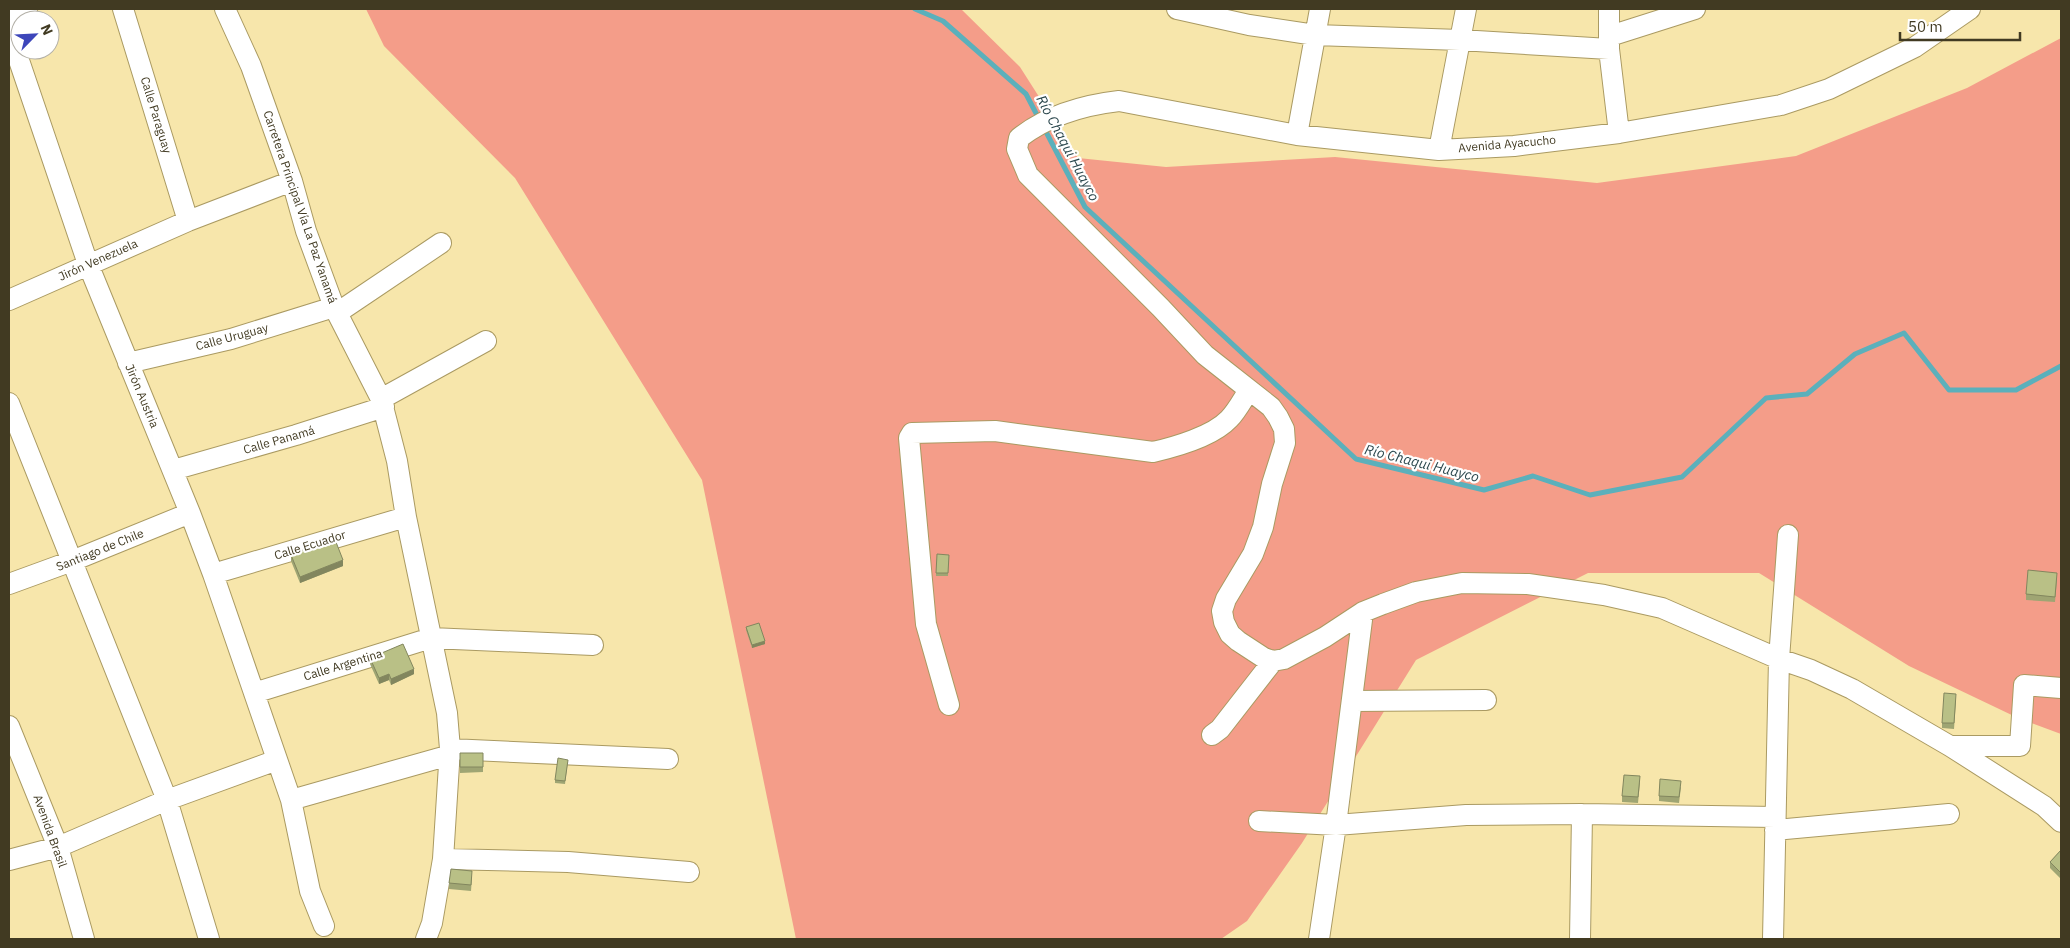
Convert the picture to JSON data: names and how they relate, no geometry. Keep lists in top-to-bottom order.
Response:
{
  "streets": {
    "street": [
      "Calle Paraguay",
      "Avenida Ayacucho",
      "Carretera Principal Vía La Paz Yanamá",
      "Jirón Venezuela",
      "Calle Uruguay",
      "Jirón Austria",
      "Calle Panamá",
      "Calle Ecuador",
      "Santiago de Chile",
      "Calle Argentina",
      "Avenida Brasil"
    ]
  },
  "crossings": [
    ["Calle Paraguay", "Jirón Venezuela"],
    ["Carretera Principal Vía La Paz Yanamá", "Jirón Venezuela"],
    ["Carretera Principal Vía La Paz Yanamá", "Calle Uruguay"],
    ["Carretera Principal Vía La Paz Yanamá", "Calle Panamá"],
    ["Carretera Principal Vía La Paz Yanamá", "Calle Ecuador"],
    ["Carretera Principal Vía La Paz Yanamá", "Calle Argentina"],
    ["Jirón Venezuela", "Jirón Austria"],
    ["Calle Uruguay", "Jirón Austria"],
    ["Jirón Austria", "Calle Panamá"],
    ["Jirón Austria", "Calle Ecuador"],
    ["Jirón Austria", "Santiago de Chile"],
    ["Jirón Austria", "Calle Argentina"]
  ],
  "water": ["Río Chaqui Huayco"],
  "scale_bar": "50 m",
  "north": "top right"
}
